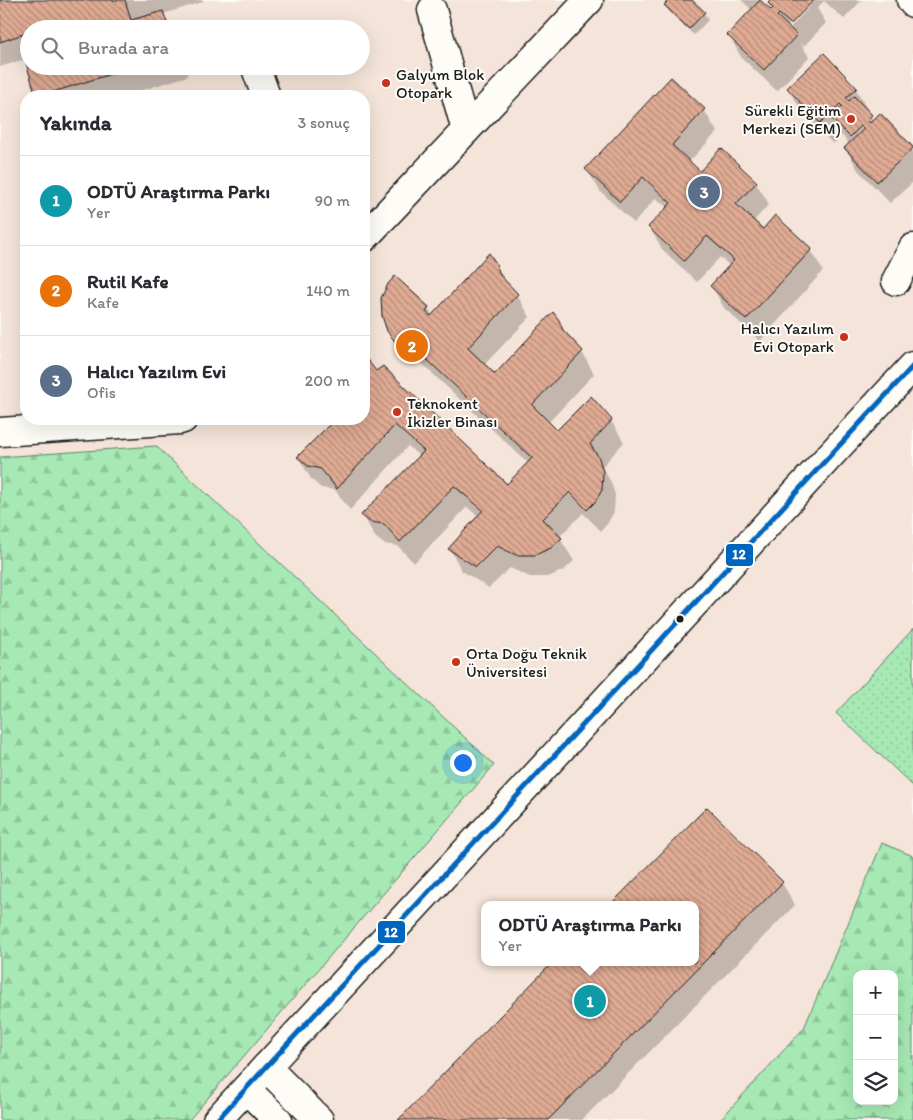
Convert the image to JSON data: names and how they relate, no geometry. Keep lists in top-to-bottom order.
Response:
{
  "places": [
    "Galyum Blok Otopark",
    "Sürekli Eğitim Merkezi (SEM)",
    "Halıcı Yazılım Evi Otopark",
    "Teknokent İkizler Binası",
    "Orta Doğu Teknik Üniversitesi"
  ],
  "lines": ["transit line 12"],
  "page": {
    "search": "Burada ara",
    "heading": ["Yakında", "3 sonuç"],
    "list": [
      {
        "mark": "1",
        "name": "ODTÜ Araştırma Parkı",
        "note": "Yer",
        "value": "90 m"
      },
      {
        "mark": "2",
        "name": "Rutil Kafe",
        "note": "Kafe",
        "value": "140 m"
      },
      {
        "mark": "3",
        "name": "Halıcı Yazılım Evi",
        "note": "Ofis",
        "value": "200 m"
      }
    ],
    "pins": ["3", "2", "1"],
    "popup": ["ODTÜ Araştırma Parkı", "Yer"],
    "map_buttons": ["+", "−"]
  }
}
